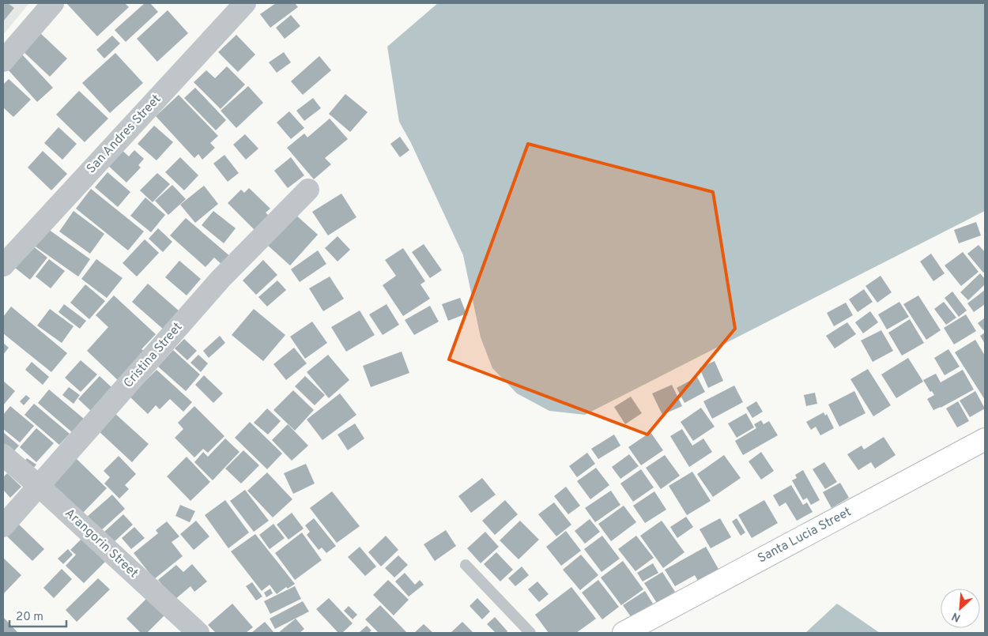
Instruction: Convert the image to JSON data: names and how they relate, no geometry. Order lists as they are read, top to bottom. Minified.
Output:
{"streets":{"street":["San Andres Street","Cristina Street","Santa Lucia Street","Arangorin Street"]},"crossings":[["Cristina Street","Arangorin Street"]],"scale_bar":"20 m","north":"bottom left"}
